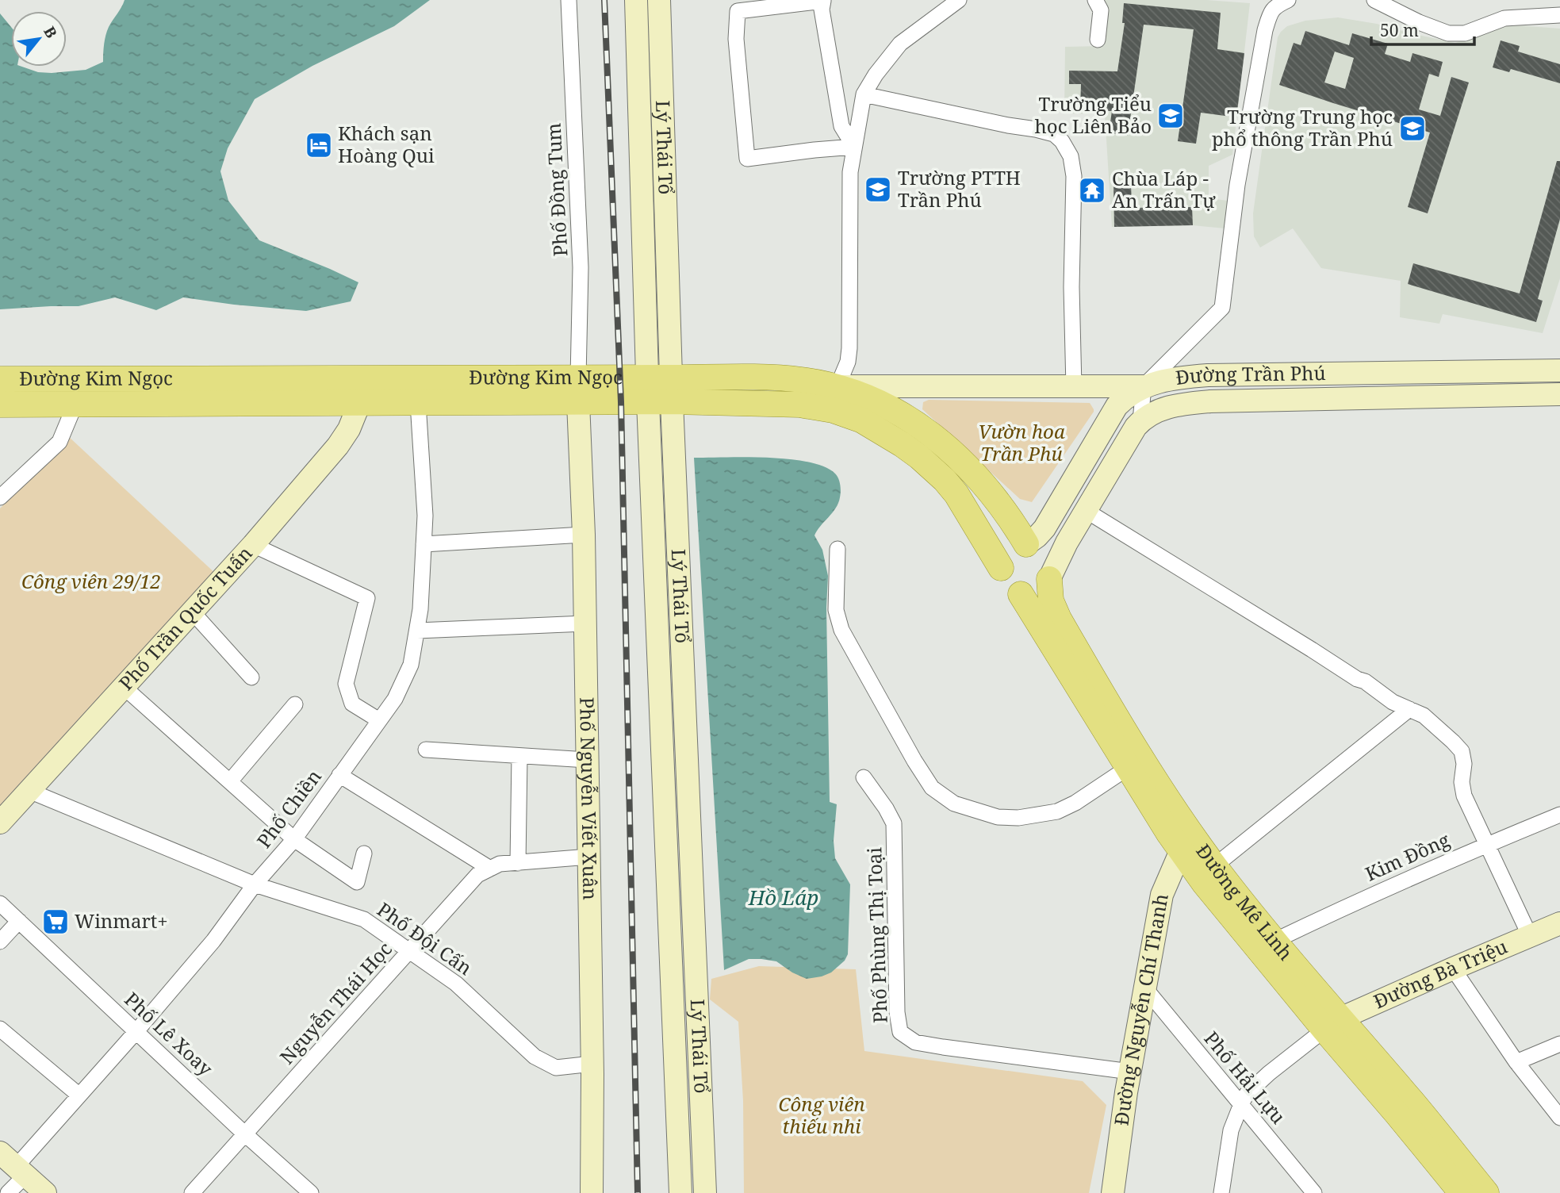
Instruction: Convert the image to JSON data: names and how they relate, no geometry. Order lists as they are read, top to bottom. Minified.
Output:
{"streets":{"main road":["Lý Thái Tổ","Đường Trần Phú","Đường Kim Ngọc","Phố Trần Quốc Tuấn","Phố Nguyễn Viết Xuân","Đường Mê Linh","Đường Bà Triệu","Đường Nguyễn Chí Thanh"],"street":["Phố Đồng Tum","Phố Chiền","Kim Đồng","Phố Phùng Thị Toại","Phố Đội Cấn","Nguyễn Thái Học","Phố Lê Xoay","Phố Hải Lựu"]},"crossings":[["Lý Thái Tổ","Đường Kim Ngọc"],["Phố Đồng Tum","Đường Kim Ngọc"],["Đường Trần Phú","Đường Kim Ngọc"],["Đường Trần Phú","Đường Mê Linh"],["Đường Kim Ngọc","Phố Trần Quốc Tuấn"],["Đường Kim Ngọc","Phố Nguyễn Viết Xuân"],["Đường Kim Ngọc","Phố Chiền"],["Đường Kim Ngọc","Đường Mê Linh"],["Phố Trần Quốc Tuấn","Phố Đội Cấn"],["Phố Nguyễn Viết Xuân","Phố Đội Cấn"],["Phố Nguyễn Viết Xuân","Nguyễn Thái Học"],["Phố Chiền","Phố Đội Cấn"],["Phố Chiền","Phố Lê Xoay"],["Kim Đồng","Đường Mê Linh"],["Đường Mê Linh","Đường Bà Triệu"],["Đường Mê Linh","Đường Nguyễn Chí Thanh"],["Phố Phùng Thị Toại","Đường Nguyễn Chí Thanh"],["Phố Đội Cấn","Nguyễn Thái Học"],["Nguyễn Thái Học","Phố Lê Xoay"],["Đường Nguyễn Chí Thanh","Phố Hải Lựu"]],"water":["Hồ Láp"],"parks":["Vườn hoa Trần Phú","Công viên 29/12","Công viên thiếu nhi"],"places":{"school or university":["Trường Tiểu học Liên Bảo","Trường Trung học phổ thông Trần Phú","Trường PTTH Trần Phú"],"hotel":["Khách sạn Hoàng Qui"],"temple":["Chùa Láp - An Trấn Tự"],"supermarket":["Winmart+"]},"scale_bar":"50 m","north":"top right"}
